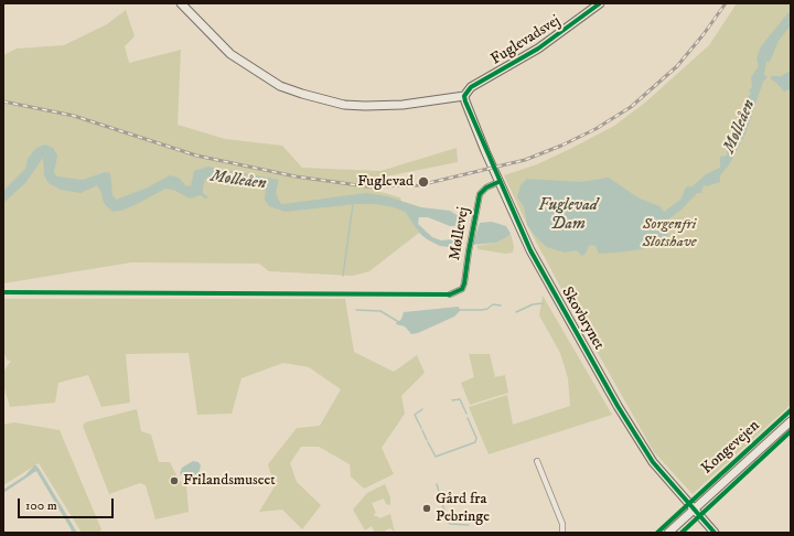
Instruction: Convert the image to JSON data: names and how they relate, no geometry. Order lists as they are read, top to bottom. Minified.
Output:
{"streets":{"street":["Fuglevadsvej","Møllevej","Skovbrynet","Kongevejen"]},"crossings":[["Fuglevadsvej","Skovbrynet"],["Møllevej","Skovbrynet"],["Skovbrynet","Kongevejen"]],"water":["Mølleåen","Fuglevad Dam"],"parks":["Sorgenfri Slotshave"],"places":["Fuglevad","Frilandsmuseet","Gård fra Pebringe"],"scale_bar":"100 m"}
